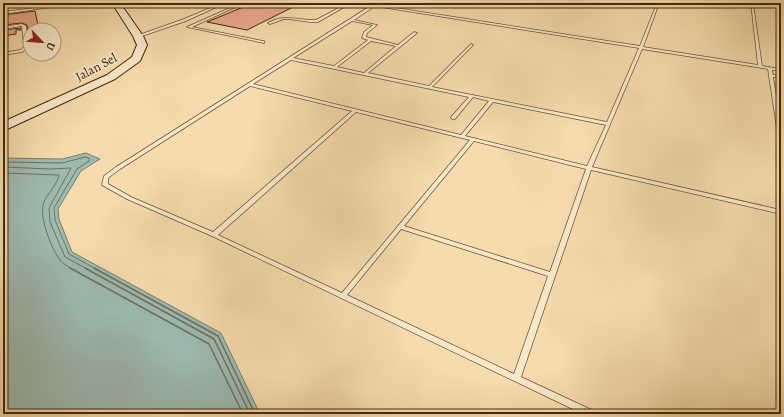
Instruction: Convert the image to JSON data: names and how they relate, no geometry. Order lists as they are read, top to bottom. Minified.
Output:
{"streets":{"street":["Jalan Sel"]},"north":"bottom right"}
